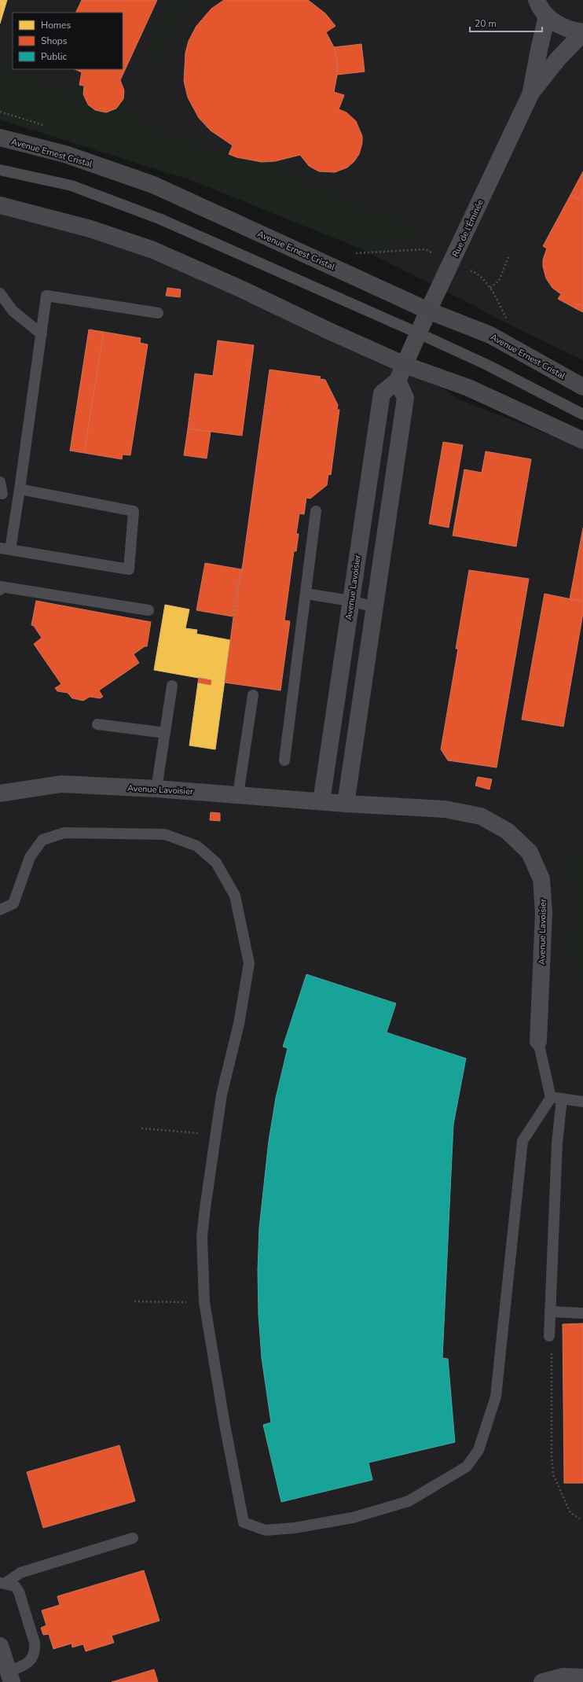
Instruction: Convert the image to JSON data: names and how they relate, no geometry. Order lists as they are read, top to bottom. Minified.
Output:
{"streets":{"main road":["Avenue Ernest Cristal"],"street":["Rue de l'Éminée","Avenue Lavoisier"]},"crossings":[["Avenue Ernest Cristal","Rue de l'Éminée"],["Rue de l'Éminée","Avenue Lavoisier"]],"legend":["Homes","Shops","Public"],"scale_bar":"20 m"}
